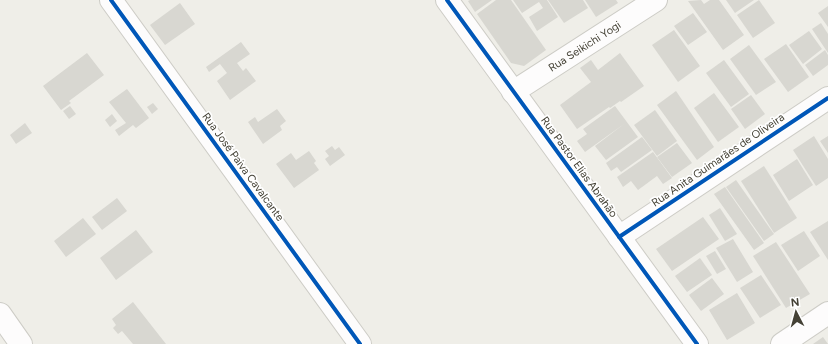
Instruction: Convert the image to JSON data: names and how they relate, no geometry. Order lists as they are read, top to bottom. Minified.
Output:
{"streets":{"street":["Rua Seikichi Yogi","Rua Anita Guimarães de Oliveira","Rua José Paiva Cavalcante","Rua Pastor Elias Abrahão"]},"crossings":[["Rua Seikichi Yogi","Rua Pastor Elias Abrahão"],["Rua Anita Guimarães de Oliveira","Rua Pastor Elias Abrahão"]],"north":"top"}
